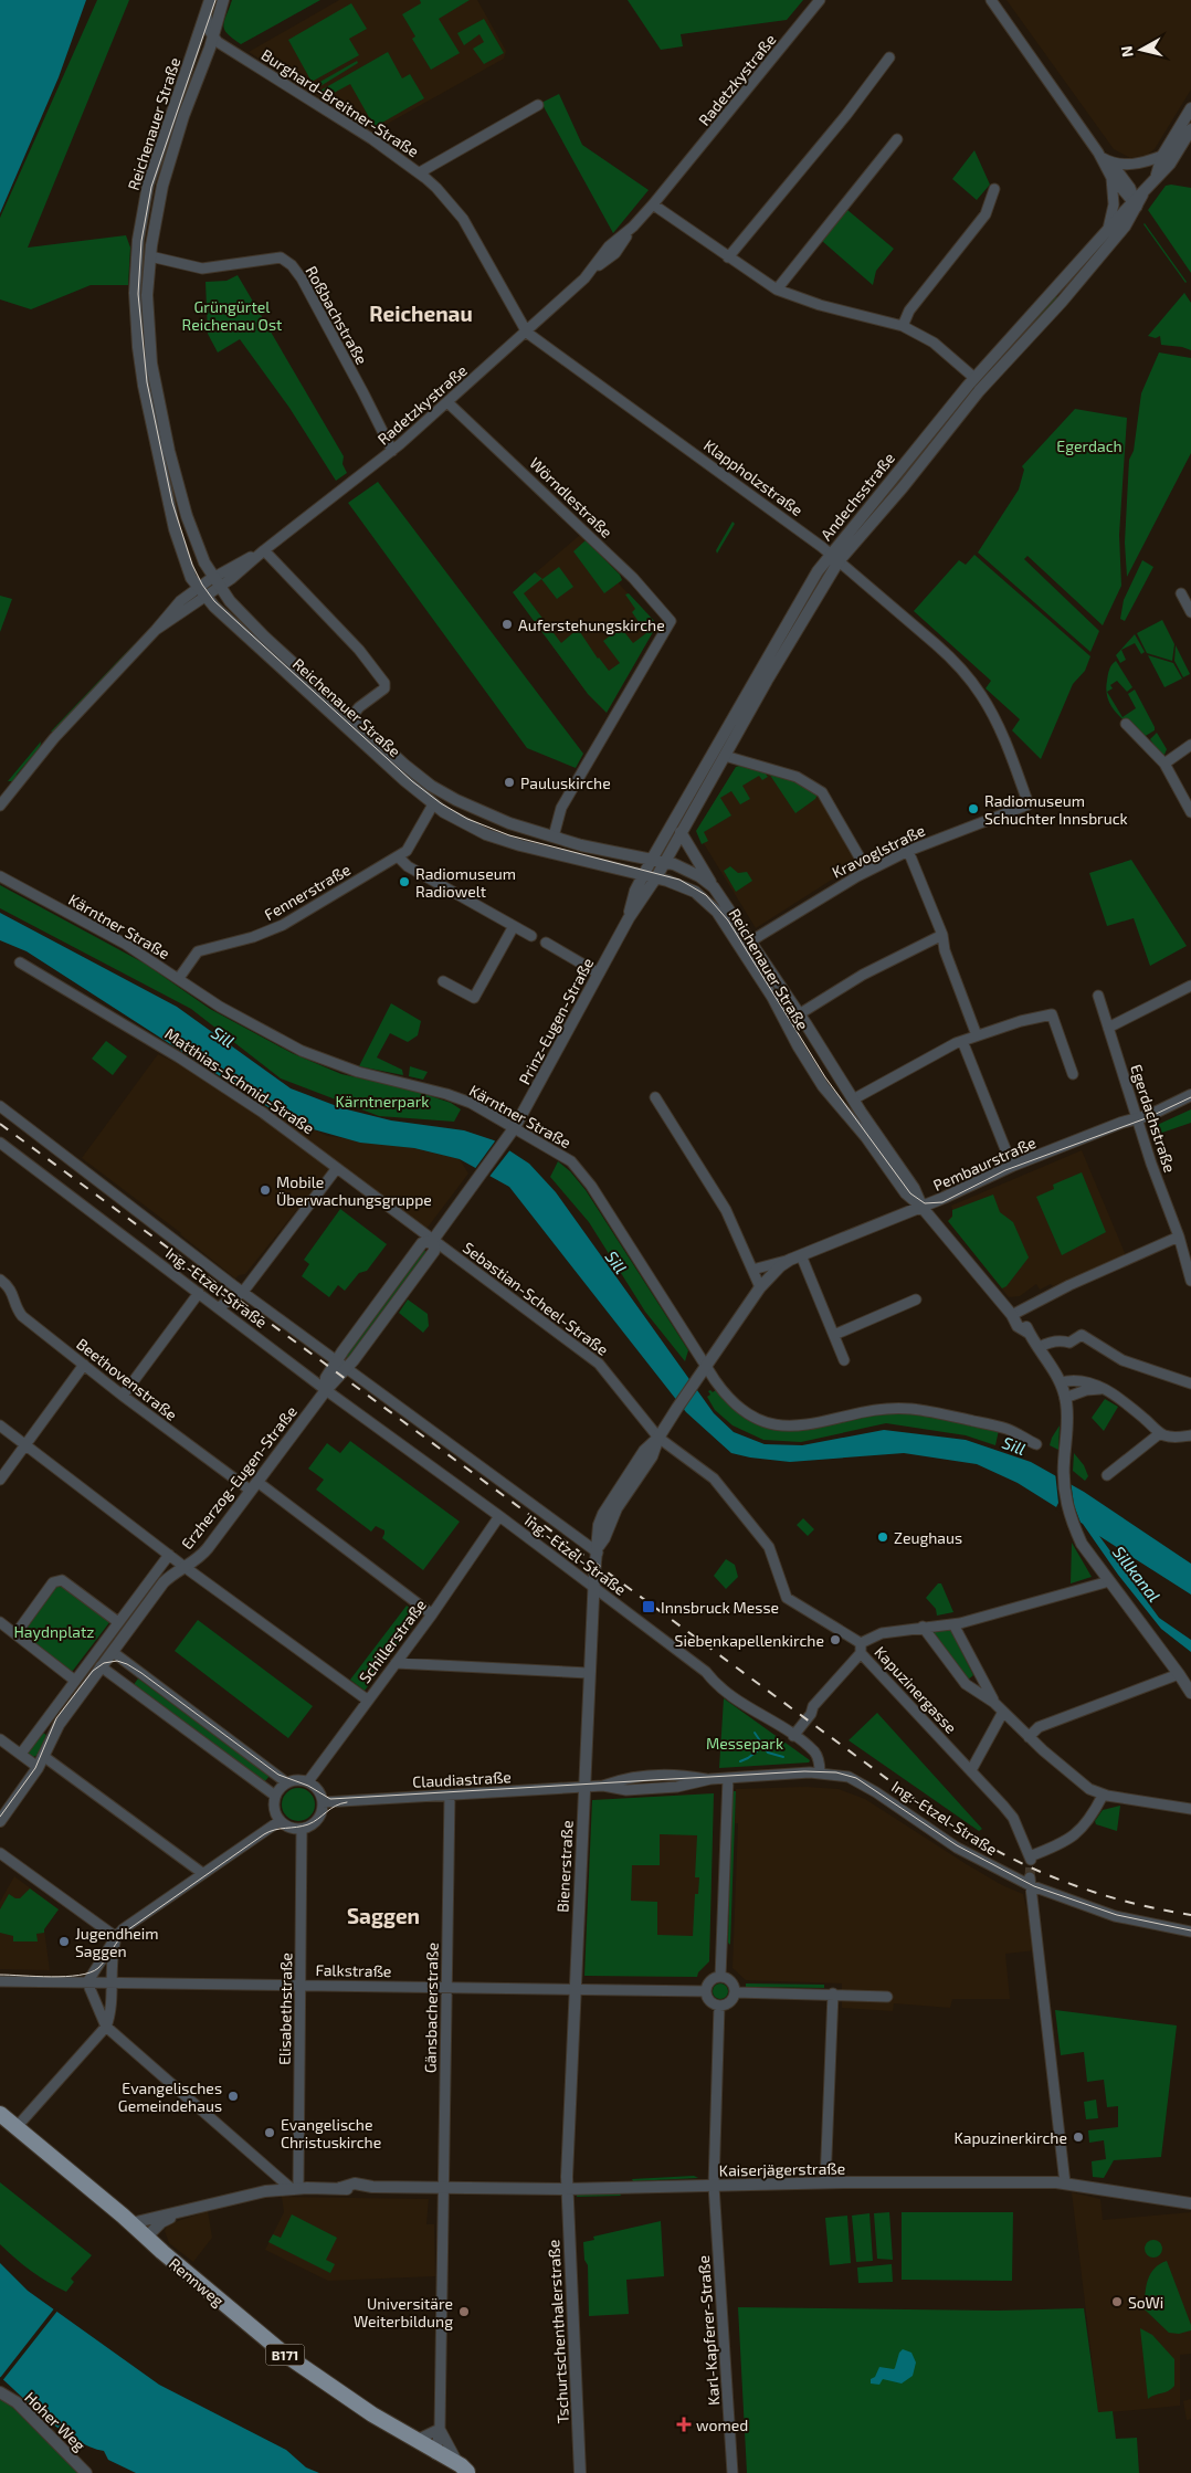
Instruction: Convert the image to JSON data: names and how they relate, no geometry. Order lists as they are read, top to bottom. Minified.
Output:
{"streets":{"main road":["Rennweg","B171"],"street":["Radetzkystraße","Burghard-Breitner-Straße","Reichenauer Straße","Roßbachstraße","Klappholzstraße","Andechsstraße","Wörndlestraße","Kravoglstraße","Fennerstraße","Kärntner Straße","Prinz-Eugen-Straße","Matthias-Schmid-Straße","Egerdachstraße","Pembaurstraße","Ing.-Etzel-Straße","Sebastian-Scheel-Straße","Beethovenstraße","Erzherzog-Eugen-Straße","Schillerstraße","Kapuzinergasse","Claudiastraße","Bienerstraße","Falkstraße","Gänsbacherstraße","Elisabethstraße","Kaiserjägerstraße","Karl-Kapferer-Straße","Tschurtschenthalerstraße","Hoher Weg"]},"crossings":[["Radetzkystraße","Burghard-Breitner-Straße"],["Radetzkystraße","Reichenauer Straße"],["Radetzkystraße","Roßbachstraße"],["Radetzkystraße","Klappholzstraße"],["Radetzkystraße","Wörndlestraße"],["Burghard-Breitner-Straße","Reichenauer Straße"],["Burghard-Breitner-Straße","Klappholzstraße"],["Reichenauer Straße","Roßbachstraße"],["Reichenauer Straße","Andechsstraße"],["Reichenauer Straße","Wörndlestraße"],["Reichenauer Straße","Kravoglstraße"],["Reichenauer Straße","Fennerstraße"],["Reichenauer Straße","Prinz-Eugen-Straße"],["Reichenauer Straße","Pembaurstraße"],["Klappholzstraße","Andechsstraße"],["Klappholzstraße","Kravoglstraße"],["Andechsstraße","Prinz-Eugen-Straße"],["Fennerstraße","Kärntner Straße"],["Kärntner Straße","Prinz-Eugen-Straße"],["Kärntner Straße","Pembaurstraße"],["Prinz-Eugen-Straße","Erzherzog-Eugen-Straße"],["Matthias-Schmid-Straße","Sebastian-Scheel-Straße"],["Matthias-Schmid-Straße","Erzherzog-Eugen-Straße"],["Egerdachstraße","Pembaurstraße"],["Pembaurstraße","Bienerstraße"],["Ing.-Etzel-Straße","Erzherzog-Eugen-Straße"],["Ing.-Etzel-Straße","Schillerstraße"],["Ing.-Etzel-Straße","Claudiastraße"],["Ing.-Etzel-Straße","Bienerstraße"],["Sebastian-Scheel-Straße","Erzherzog-Eugen-Straße"],["Sebastian-Scheel-Straße","Kapuzinergasse"],["Sebastian-Scheel-Straße","Bienerstraße"],["Beethovenstraße","Erzherzog-Eugen-Straße"],["Beethovenstraße","Schillerstraße"],["Schillerstraße","Claudiastraße"],["Schillerstraße","Elisabethstraße"],["Kapuzinergasse","Bienerstraße"],["Claudiastraße","Bienerstraße"],["Claudiastraße","Gänsbacherstraße"],["Claudiastraße","Elisabethstraße"],["Bienerstraße","Falkstraße"],["Bienerstraße","Kaiserjägerstraße"],["Bienerstraße","Tschurtschenthalerstraße"],["Falkstraße","Gänsbacherstraße"],["Falkstraße","Elisabethstraße"],["Falkstraße","Karl-Kapferer-Straße"],["Gänsbacherstraße","Kaiserjägerstraße"],["Gänsbacherstraße","Rennweg"],["Elisabethstraße","Kaiserjägerstraße"],["Kaiserjägerstraße","Rennweg"],["Kaiserjägerstraße","Karl-Kapferer-Straße"],["Kaiserjägerstraße","Tschurtschenthalerstraße"]],"districts":["Reichenau","Saggen"],"water":["Sill","Sillkanal"],"parks":["Grüngürtel Reichenau Ost","Egerdach","Kärntnerpark","Haydnplatz","Messepark"],"places":{"other":["Auferstehungskirche","Pauluskirche","Radiomuseum Schuchter Innsbruck","Radiomuseum Radiowelt","Mobile Überwachungsgruppe","Zeughaus","Siebenkapellenkirche","Jugendheim Saggen","Evangelisches Gemeindehaus","Evangelische Christuskirche","Kapuzinerkirche","SoWi","Universitäre Weiterbildung"],"transit":["Innsbruck Messe"],"health":["womed"]},"north":"left"}
